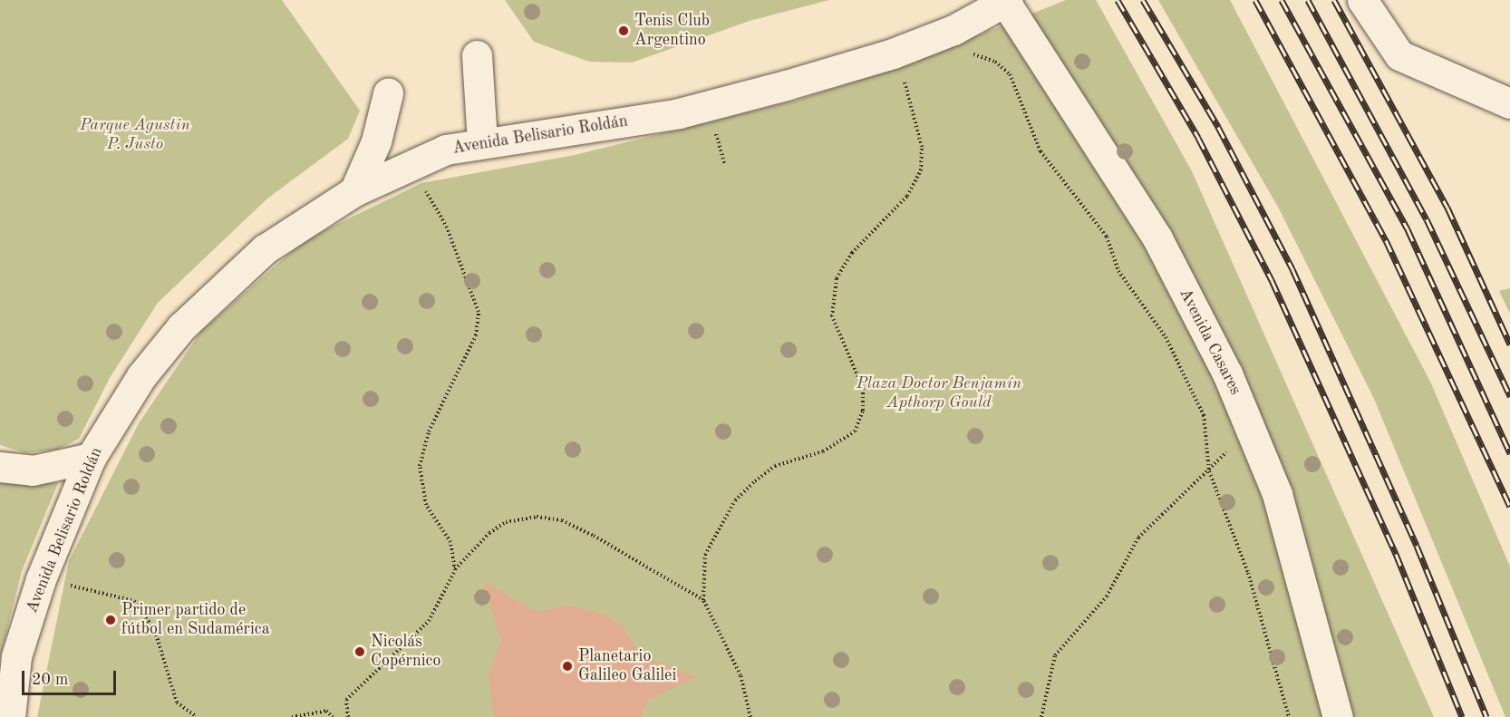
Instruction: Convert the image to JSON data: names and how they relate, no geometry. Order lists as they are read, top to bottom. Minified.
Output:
{"streets":{"street":["Avenida Belisario Roldán","Avenida Casares"]},"crossings":[["Avenida Belisario Roldán","Avenida Casares"]],"parks":["Parque Agustin P. Justo","Plaza Doctor Benjamín Apthorp Gould"],"places":["Tenis Club Argentino","Primer partido de fútbol en Sudamérica","Nicolás Copérnico","Planetario Galileo Galilei"],"scale_bar":"20 m"}
